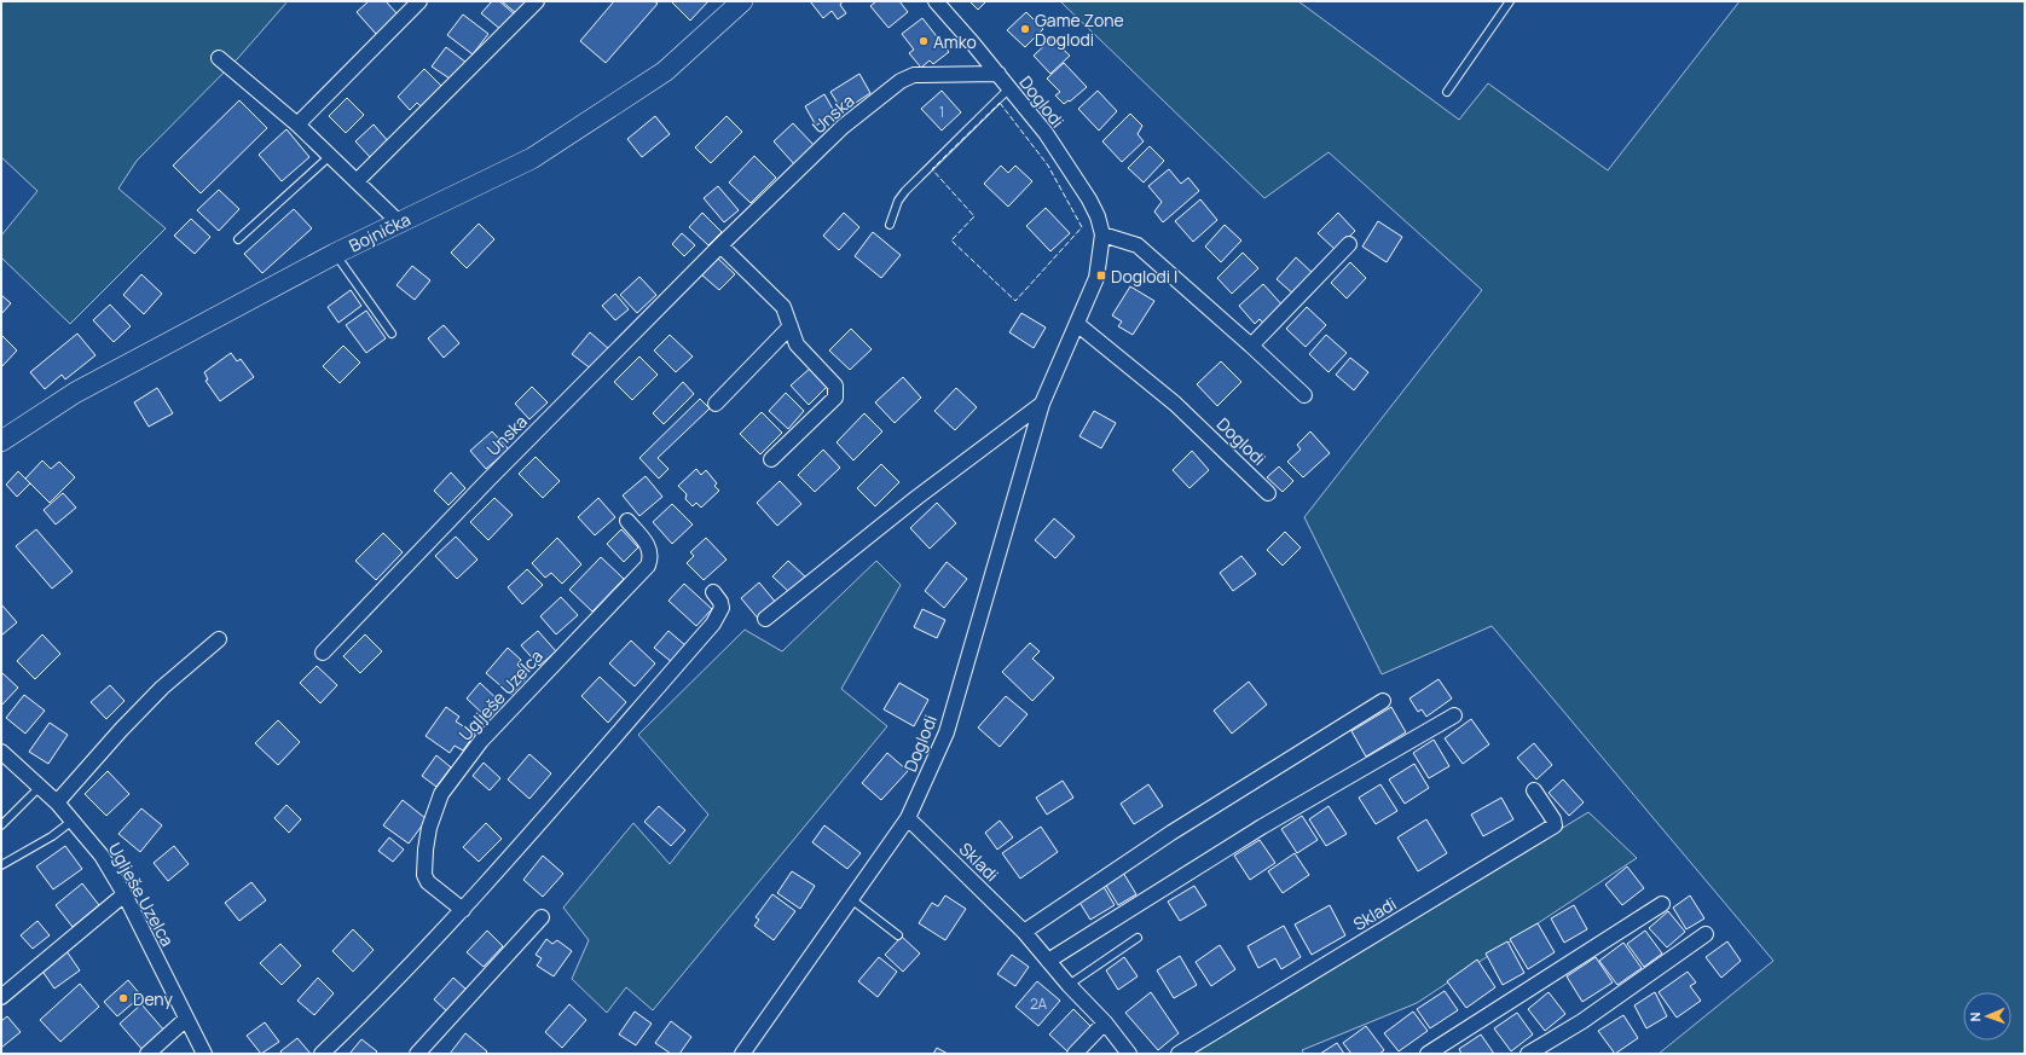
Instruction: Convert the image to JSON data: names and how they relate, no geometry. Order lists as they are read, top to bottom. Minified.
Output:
{"streets":{"main road":["Bojnička"],"street":["Doglodi","Unska","Uglješe Uzelca","Skladi"]},"crossings":[["Doglodi","Unska"],["Doglodi","Skladi"]],"places":{"other":["Game Zone Doglodi","Amko","Deny"],"transit":["Doglodi I"]},"house_numbers":["1","2A"],"north":"left"}
